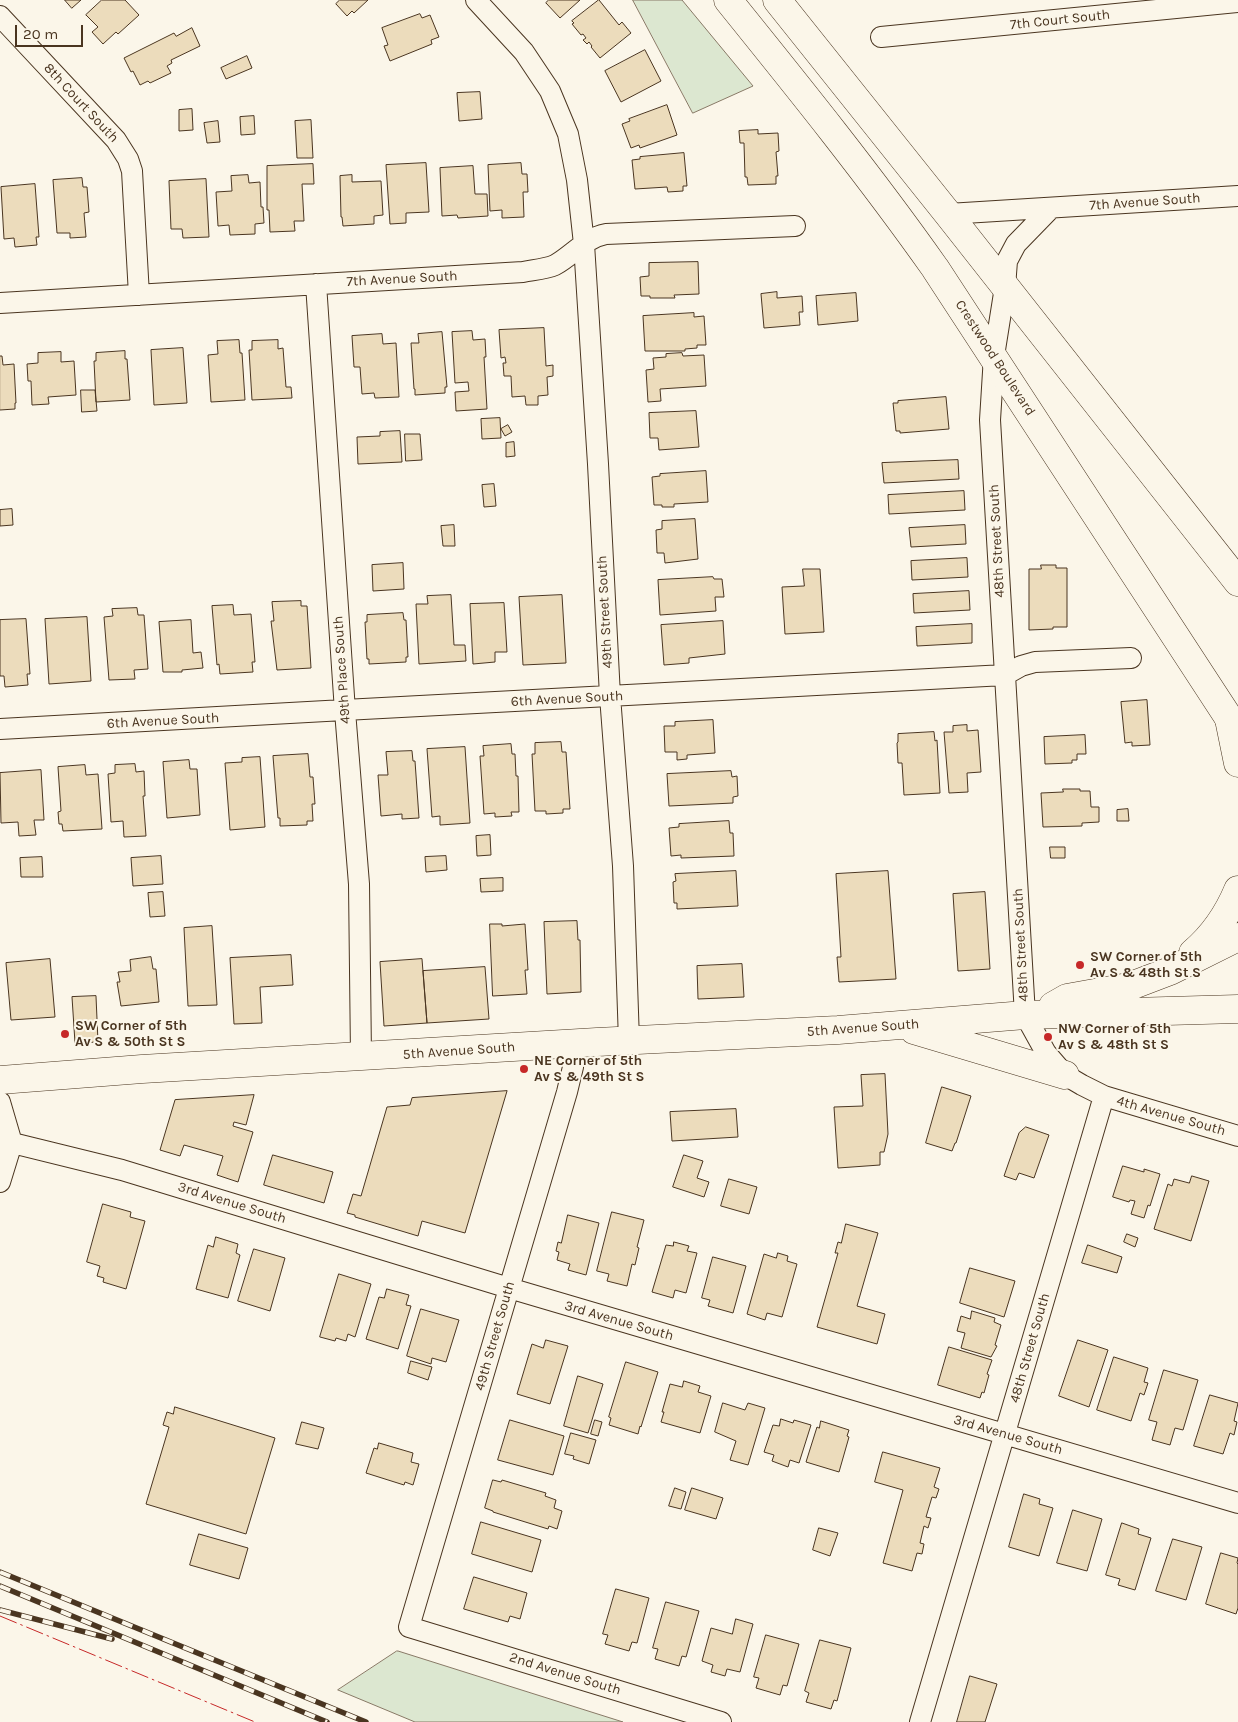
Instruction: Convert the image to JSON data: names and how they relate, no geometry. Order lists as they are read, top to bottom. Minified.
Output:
{"streets":{"street":["7th Court South","8th Court South","7th Avenue South","Crestwood Boulevard","48th Street South","49th Street South","49th Place South","6th Avenue South","5th Avenue South","4th Avenue South","3rd Avenue South","2nd Avenue South"]},"crossings":[["8th Court South","7th Avenue South"],["7th Avenue South","49th Street South"],["7th Avenue South","49th Place South"],["Crestwood Boulevard","48th Street South"],["48th Street South","6th Avenue South"],["48th Street South","5th Avenue South"],["48th Street South","4th Avenue South"],["48th Street South","3rd Avenue South"],["49th Street South","6th Avenue South"],["49th Street South","5th Avenue South"],["49th Street South","3rd Avenue South"],["49th Street South","2nd Avenue South"],["49th Place South","6th Avenue South"],["49th Place South","5th Avenue South"]],"places":["SW Corner of 5th Av S & 48th St S","SW Corner of 5th Av S & 50th St S","NW Corner of 5th Av S & 48th St S","NE Corner of 5th Av S & 49th St S"],"scale_bar":"20 m"}
